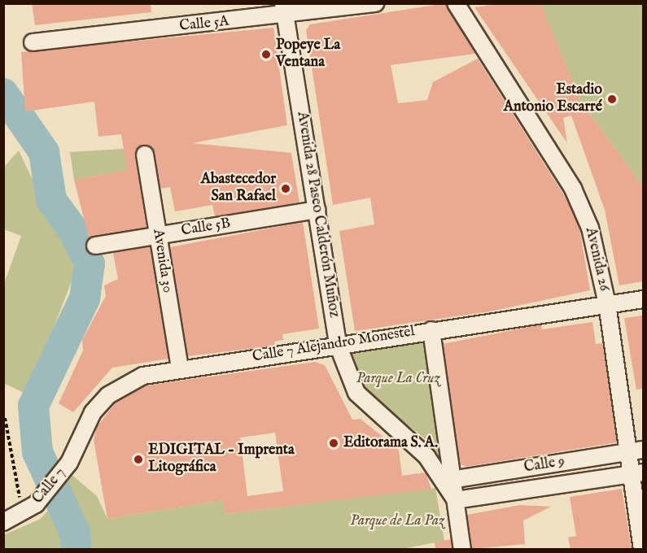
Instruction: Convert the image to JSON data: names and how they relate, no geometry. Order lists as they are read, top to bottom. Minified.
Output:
{"streets":{"street":["Calle 5A","Avenida 28 Paseo Calderón Muñoz","Calle 5B","Avenida 26","Avenida 30","Calle 7 Alejandro Monestel","Calle 9","Calle 7"]},"crossings":[["Calle 5A","Avenida 28 Paseo Calderón Muñoz"],["Avenida 28 Paseo Calderón Muñoz","Calle 5B"],["Avenida 28 Paseo Calderón Muñoz","Calle 7 Alejandro Monestel"],["Avenida 28 Paseo Calderón Muñoz","Calle 9"],["Calle 5B","Avenida 30"],["Avenida 26","Calle 7 Alejandro Monestel"],["Avenida 26","Calle 9"],["Avenida 30","Calle 7 Alejandro Monestel"],["Calle 7 Alejandro Monestel","Calle 7"]],"parks":["Parque La Cruz","Parque de La Paz"],"places":["Popeye La Ventana","Estadio Antonio Escarré","Abastecedor San Rafael","Editorama S. A.","EDIGITAL - Imprenta Litográfica"]}
